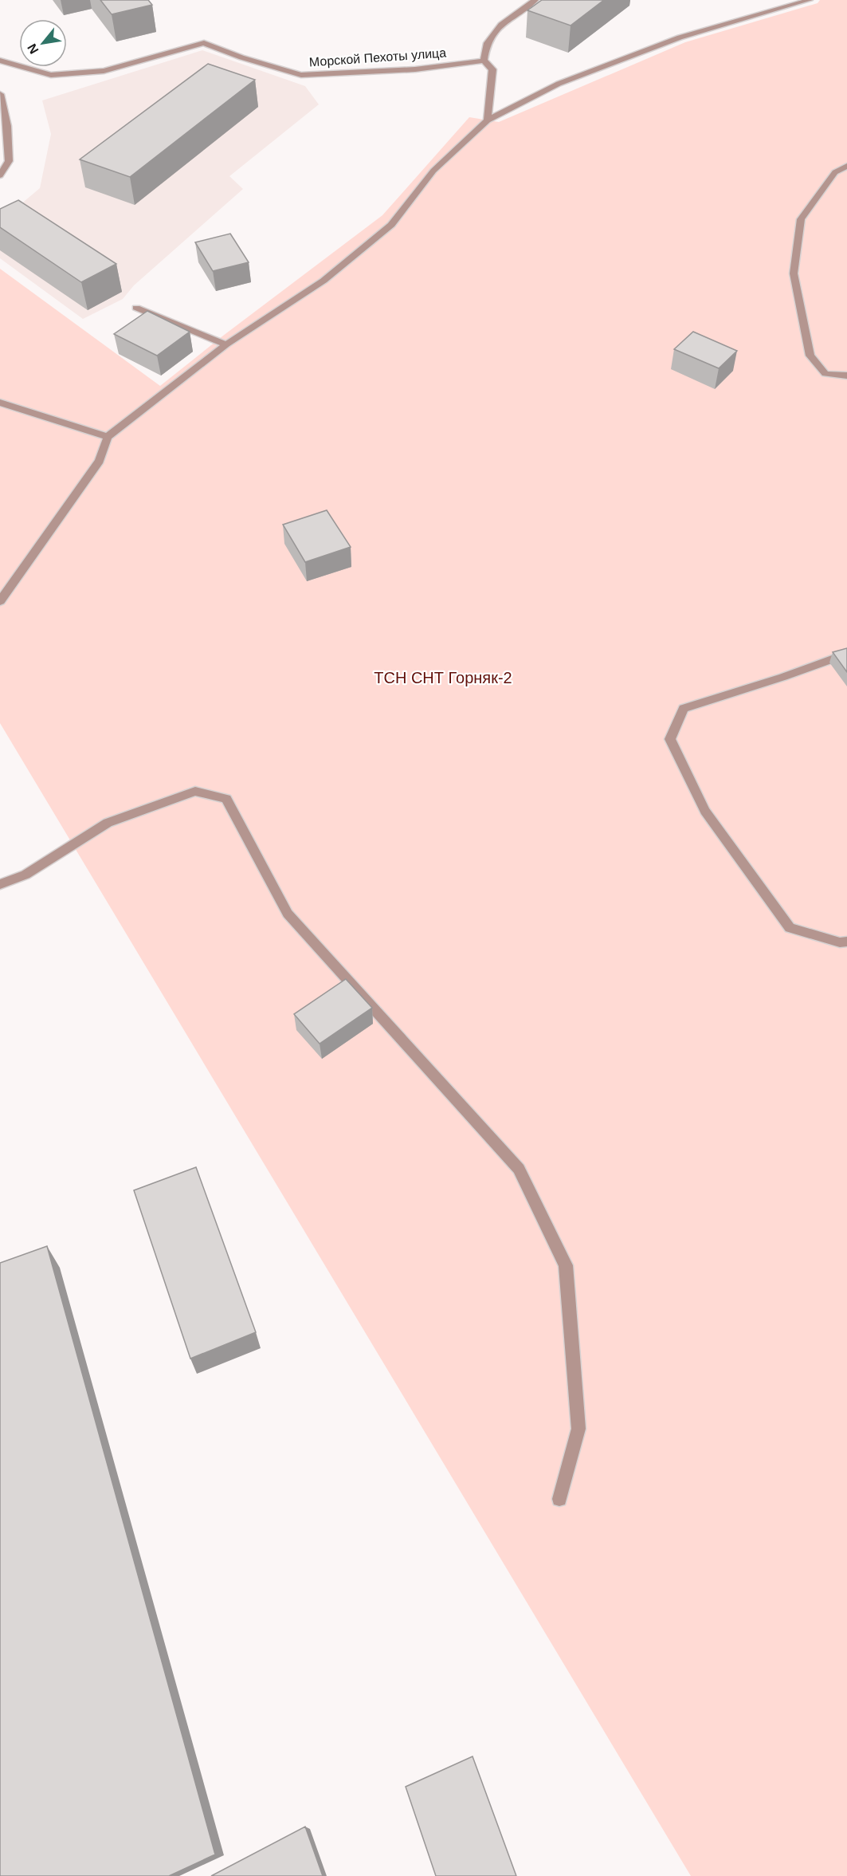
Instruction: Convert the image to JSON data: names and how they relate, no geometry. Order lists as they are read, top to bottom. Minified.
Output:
{"streets":{"street":["Морской Пехоты улица"]},"parks":["ТСН СНТ Горняк-2"],"north":"bottom left"}
